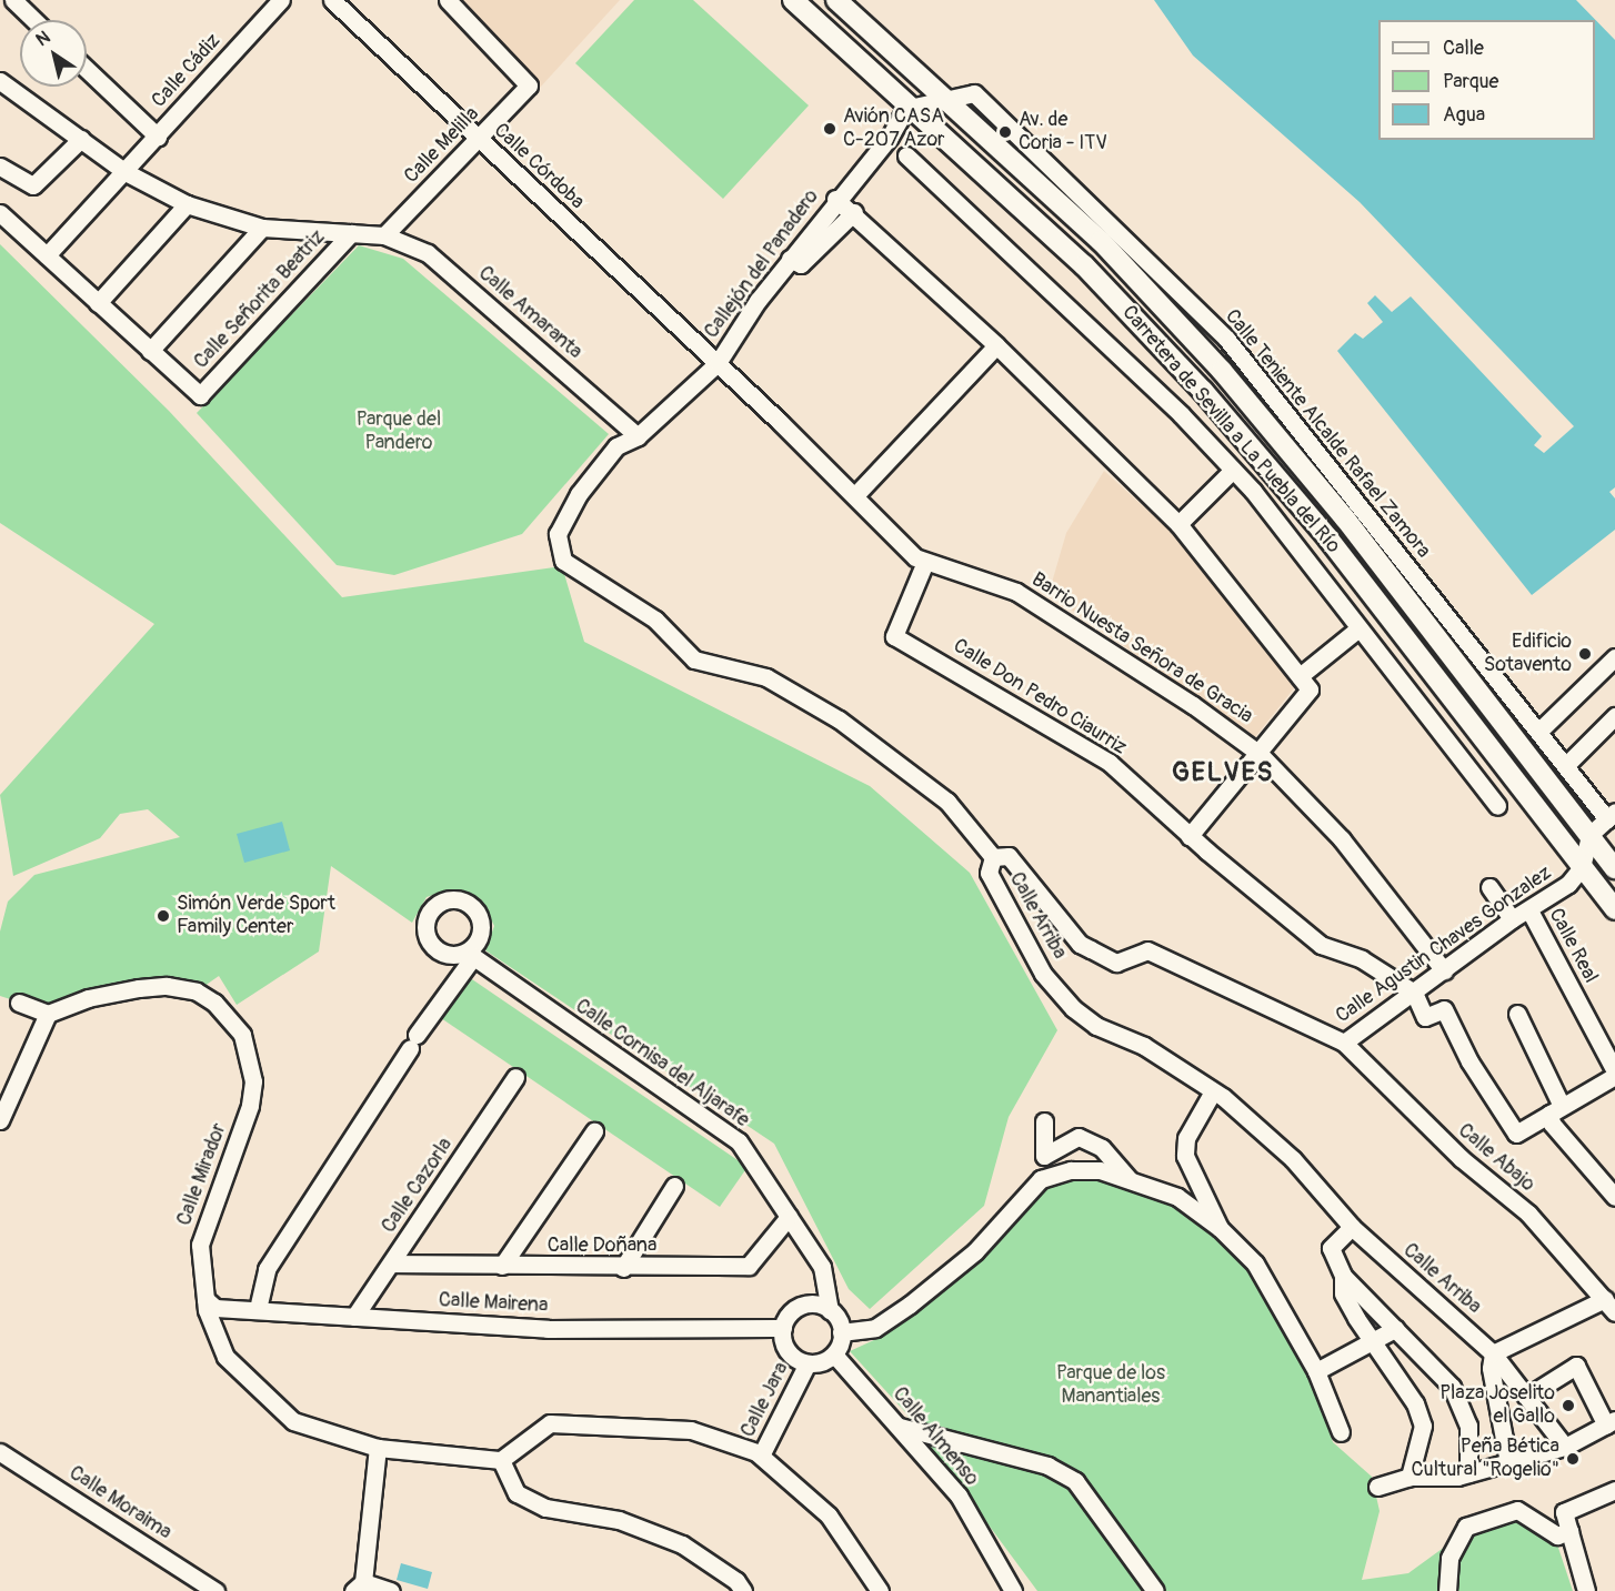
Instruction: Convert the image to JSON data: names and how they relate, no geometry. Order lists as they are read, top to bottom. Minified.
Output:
{"streets":{"main road":["Carretera de Sevilla a La Puebla del Río"],"street":["Calle Cádiz","Calle Melilla","Calle Córdoba","Callejón del Panadero","Calle Señorita Beatriz","Calle Amaranta","Calle Teniente Alcalde Rafael Zamora","Barrio Nuesta Señora de Gracia","Calle Don Pedro Ciaurriz","Calle Arriba","Calle Agustin Chaves Gonzalez","Calle Real","Calle Cornisa del Aljarafe","Calle Abajo","Calle Mirador","Calle Cazorla","Calle Doñana","Calle Mairena","Calle Jara","Calle Almenso","Calle Moraima"]},"crossings":[["Calle Cádiz","Calle Amaranta"],["Calle Melilla","Calle Córdoba"],["Calle Melilla","Calle Amaranta"],["Calle Córdoba","Callejón del Panadero"],["Calle Córdoba","Barrio Nuesta Señora de Gracia"],["Callejón del Panadero","Calle Amaranta"],["Callejón del Panadero","Carretera de Sevilla a La Puebla del Río"],["Callejón del Panadero","Calle Teniente Alcalde Rafael Zamora"],["Callejón del Panadero","Barrio Nuesta Señora de Gracia"],["Callejón del Panadero","Calle Arriba"],["Calle Señorita Beatriz","Calle Amaranta"],["Calle Amaranta","Calle Arriba"],["Carretera de Sevilla a La Puebla del Río","Calle Teniente Alcalde Rafael Zamora"],["Carretera de Sevilla a La Puebla del Río","Calle Agustin Chaves Gonzalez"],["Barrio Nuesta Señora de Gracia","Calle Don Pedro Ciaurriz"],["Barrio Nuesta Señora de Gracia","Calle Agustin Chaves Gonzalez"],["Calle Don Pedro Ciaurriz","Calle Agustin Chaves Gonzalez"],["Calle Arriba","Calle Agustin Chaves Gonzalez"],["Calle Agustin Chaves Gonzalez","Calle Real"],["Calle Agustin Chaves Gonzalez","Calle Abajo"],["Calle Cornisa del Aljarafe","Calle Doñana"],["Calle Cornisa del Aljarafe","Calle Mairena"],["Calle Cornisa del Aljarafe","Calle Jara"],["Calle Cornisa del Aljarafe","Calle Almenso"],["Calle Mirador","Calle Mairena"],["Calle Cazorla","Calle Doñana"],["Calle Cazorla","Calle Mairena"],["Calle Mairena","Calle Jara"],["Calle Mairena","Calle Almenso"],["Calle Jara","Calle Almenso"]],"districts":["GELVES"],"parks":["Parque del Pandero","Parque de los Manantiales"],"places":["Avión CASA C-207 Azor","Av. de Coria - ITV","Edificio Sotavento","Simón Verde Sport Family Center","Plaza Joselito el Gallo","Peña Bética Cultural \"Rogelio\""],"legend":["Calle","Parque","Agua"],"north":"top left"}
